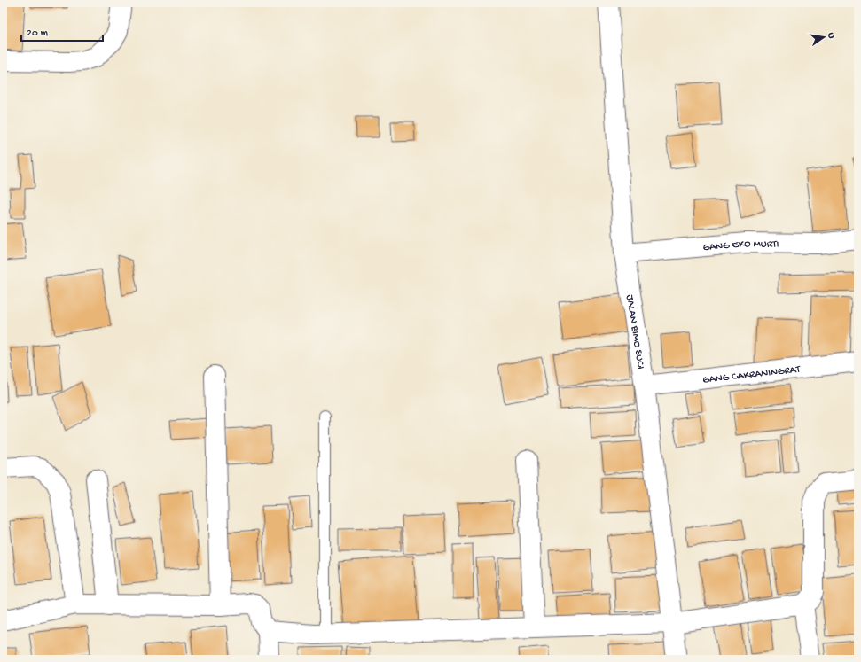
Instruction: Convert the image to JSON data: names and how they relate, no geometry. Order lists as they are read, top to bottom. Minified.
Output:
{"streets":{"street":["GANG EKO MURTI","JALAN BIMO SUCI","GANG CAKRANINGRAT"]},"crossings":[["GANG EKO MURTI","JALAN BIMO SUCI"],["JALAN BIMO SUCI","GANG CAKRANINGRAT"]],"scale_bar":"20 m","north":"right"}
